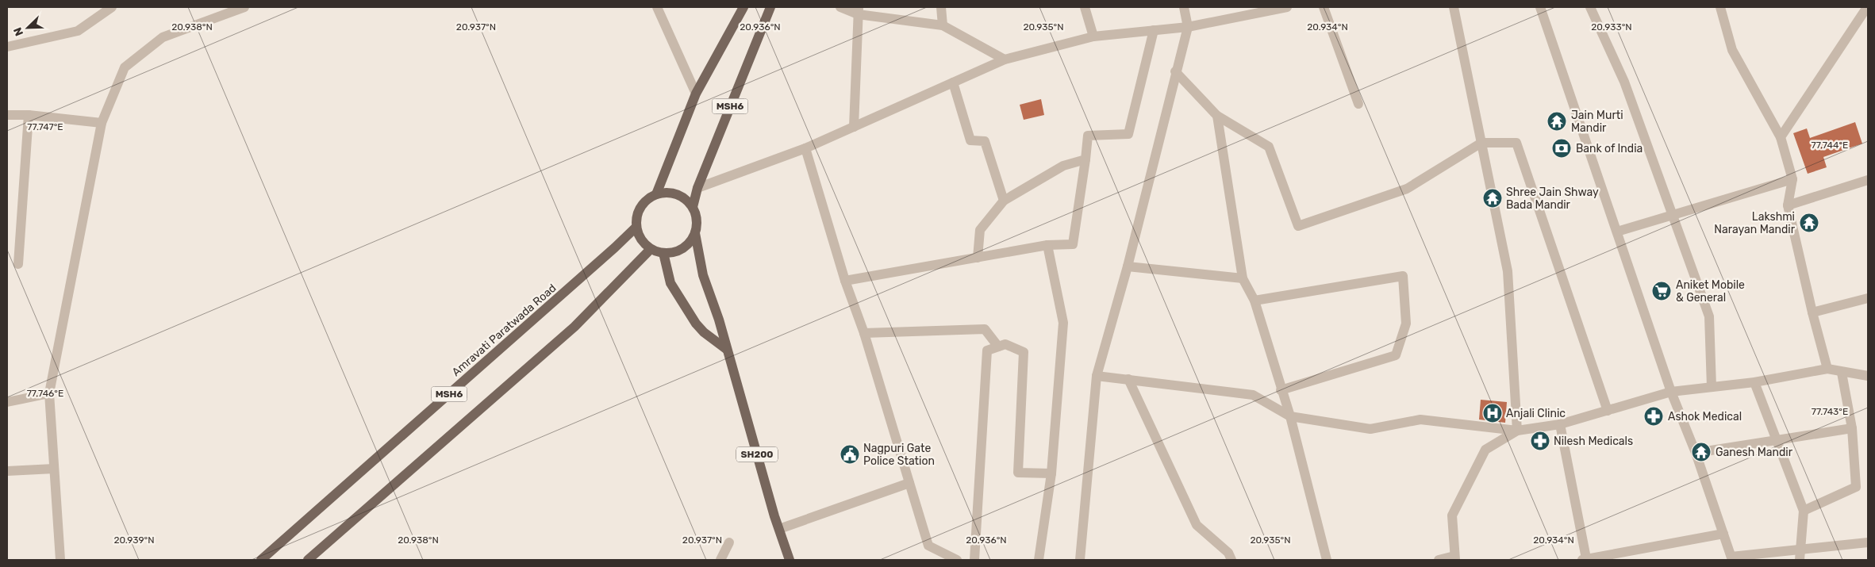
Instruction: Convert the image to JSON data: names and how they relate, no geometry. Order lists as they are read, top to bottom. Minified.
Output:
{"streets":{"main road":["MSH6","Amravati Paratwada Road","SH200"]},"crossings":[["MSH6","Amravati Paratwada Road"],["MSH6","SH200"],["Amravati Paratwada Road","SH200"]],"places":{"temple":["Jain Murti Mandir","Shree Jain Shway Bada Mandir","Lakshmi Narayan Mandir","Ganesh Mandir"],"bank":["Bank of India"],"supermarket":["Aniket Mobile & General"],"hospital":["Anjali Clinic"],"pharmacy":["Ashok Medical","Nilesh Medicals"],"public building":["Nagpuri Gate Police Station"]},"north":"bottom left","coordinates":["20.938°N","20.937°N","20.936°N","20.935°N","20.934°N","20.933°N","77.747°E","77.744°E","77.746°E","77.743°E","20.939°N"]}
